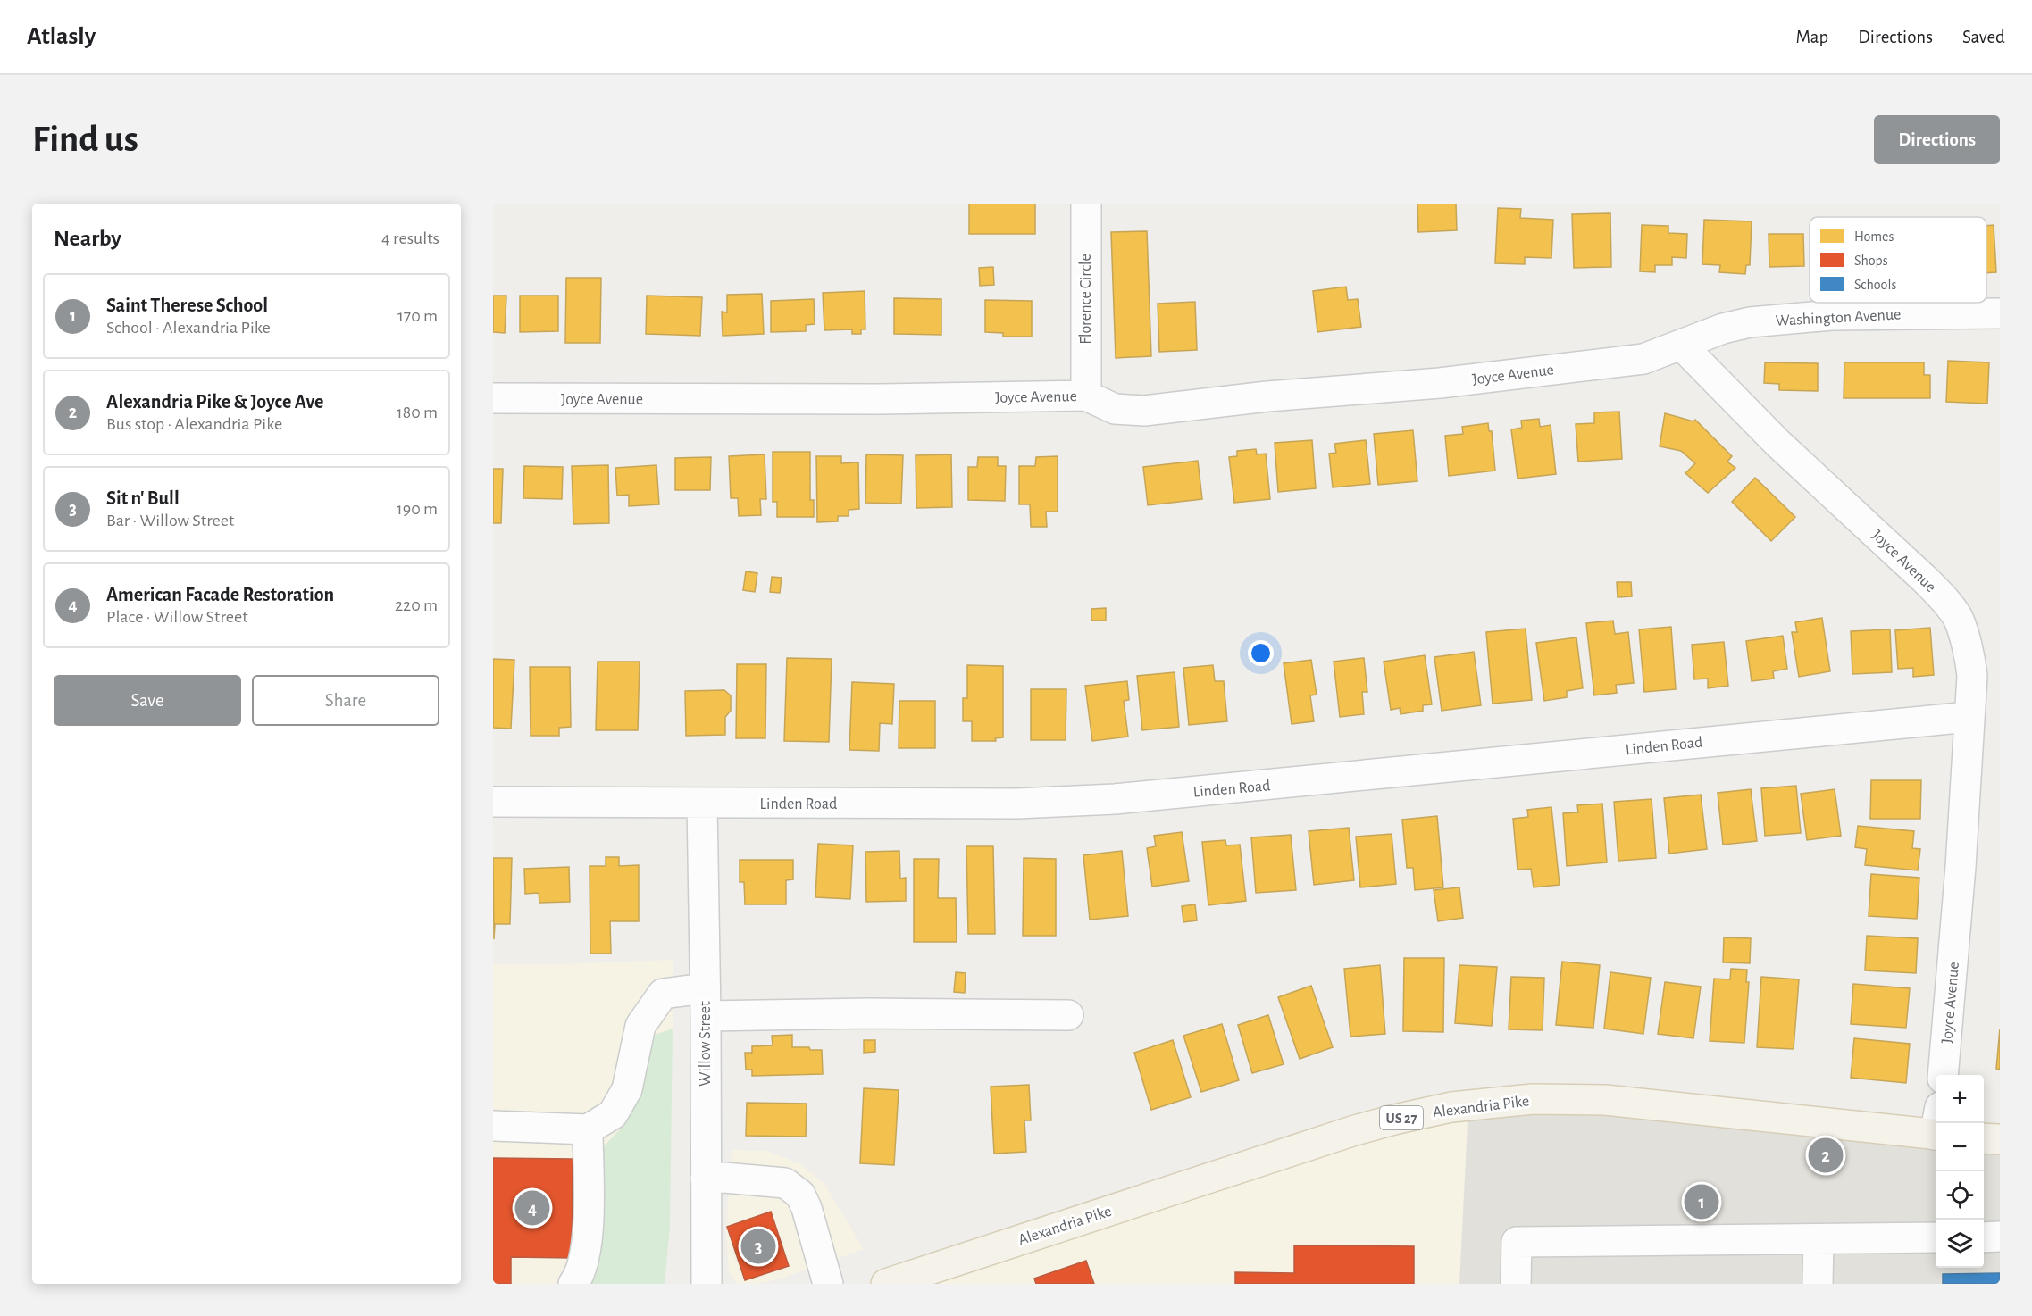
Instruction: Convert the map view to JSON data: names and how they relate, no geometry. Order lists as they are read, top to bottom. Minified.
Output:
{"streets":{"main road":["Alexandria Pike","US 27"],"street":["Florence Circle","Washington Avenue","Joyce Avenue","Linden Road","Willow Street"]},"crossings":[["Florence Circle","Joyce Avenue"],["Washington Avenue","Joyce Avenue"],["Joyce Avenue","Linden Road"],["Linden Road","Willow Street"]],"legend":["Homes","Shops","Schools"],"page":{"header":"Atlasly","nav":["Map","Directions","Saved"],"buttons":["Directions",["Save","Share"]],"title":"Find us","heading":["Nearby","4 results"],"list":[{"mark":"1","name":"Saint Therese School","note":"School · Alexandria Pike","value":"170 m"},{"mark":"2","name":"Alexandria Pike & Joyce Ave","note":"Bus stop · Alexandria Pike","value":"180 m"},{"mark":"3","name":"Sit n' Bull","note":"Bar · Willow Street","value":"190 m"},{"mark":"4","name":"American Facade Restoration","note":"Place · Willow Street","value":"220 m"}],"map_buttons":["+","−"],"pins":["2","1","4","3"]}}
